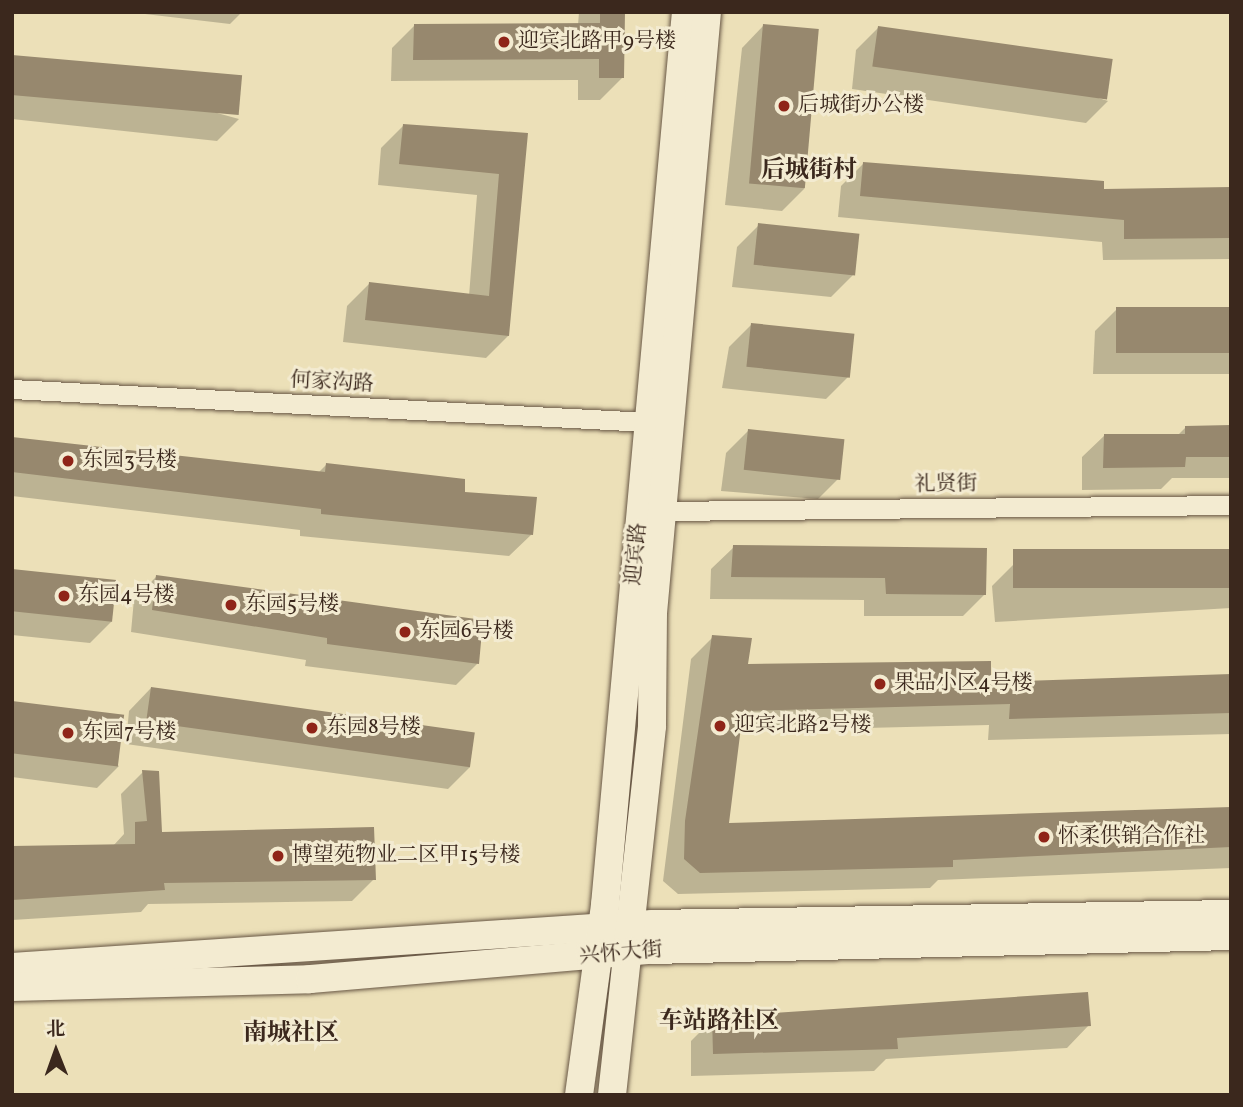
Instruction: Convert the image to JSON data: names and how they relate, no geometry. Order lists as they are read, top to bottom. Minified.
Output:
{"streets":{"main road":["迎宾路","兴怀大街"],"street":["何家沟路","礼贤街"]},"crossings":[["何家沟路","迎宾路"],["礼贤街","迎宾路"],["迎宾路","兴怀大街"]],"districts":["后城街村","车站路社区","南城社区"],"places":["迎宾北路甲9号楼","后城街办公楼","东园3号楼","东园4号楼","东园5号楼","东园6号楼","果品小区4号楼","迎宾北路2号楼","东园8号楼","东园7号楼","怀柔供销合作社","博望苑物业二区甲15号楼"],"north":"top"}
